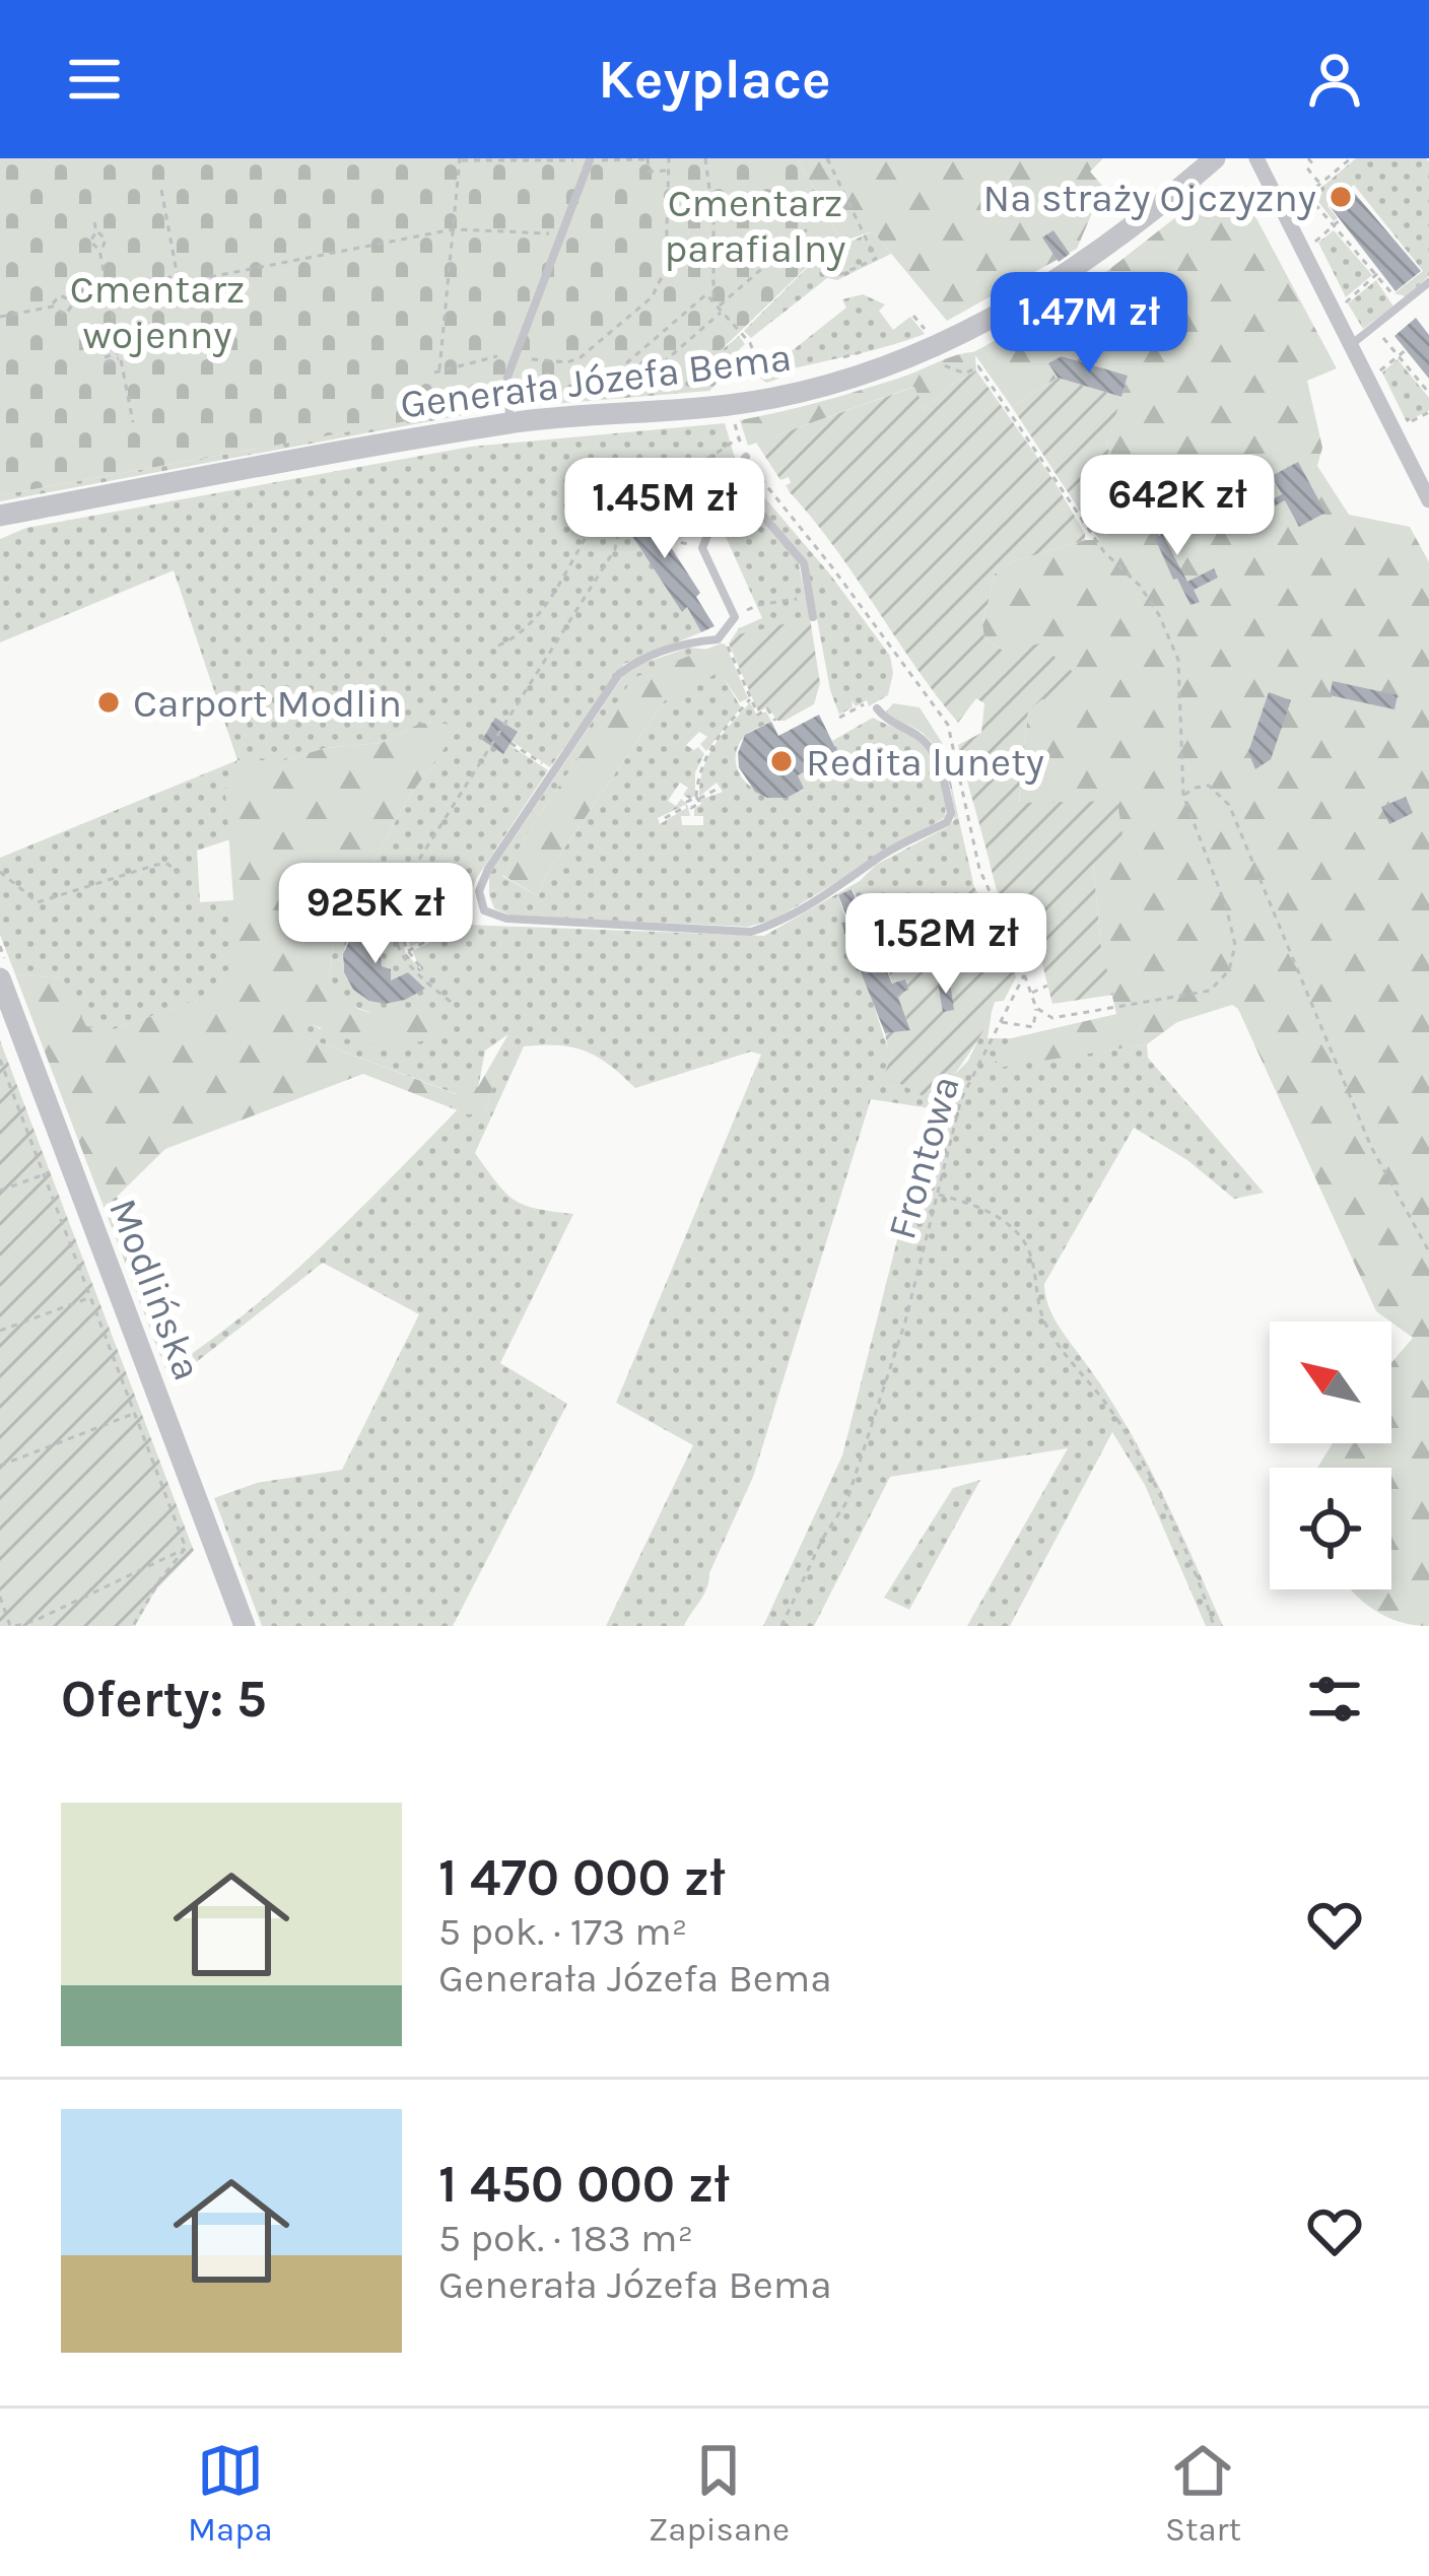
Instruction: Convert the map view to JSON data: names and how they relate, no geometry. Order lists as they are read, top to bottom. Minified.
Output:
{"streets":{"street":["Generała Józefa Bema","Modlińska"],"path":["Frontowa"]},"parks":["Cmentarz parafialny","Cmentarz wojenny"],"places":["Na straży Ojczyzny","Carport Modlin","Redita lunety"],"north":"top left","page":{"header":"Keyplace","price":["1.47M zł","642K zł","1.45M zł","925K zł","1.52M zł"],"heading":"Oferty: 5","list":[{"name":"1 470 000 zł","note":"5 pok. · 173 m² · Generała Józefa Bema"},{"name":"1 450 000 zł","note":"5 pok. · 183 m² · Generała Józefa Bema"}],"tabs":["Mapa","Zapisane","Start"]}}
